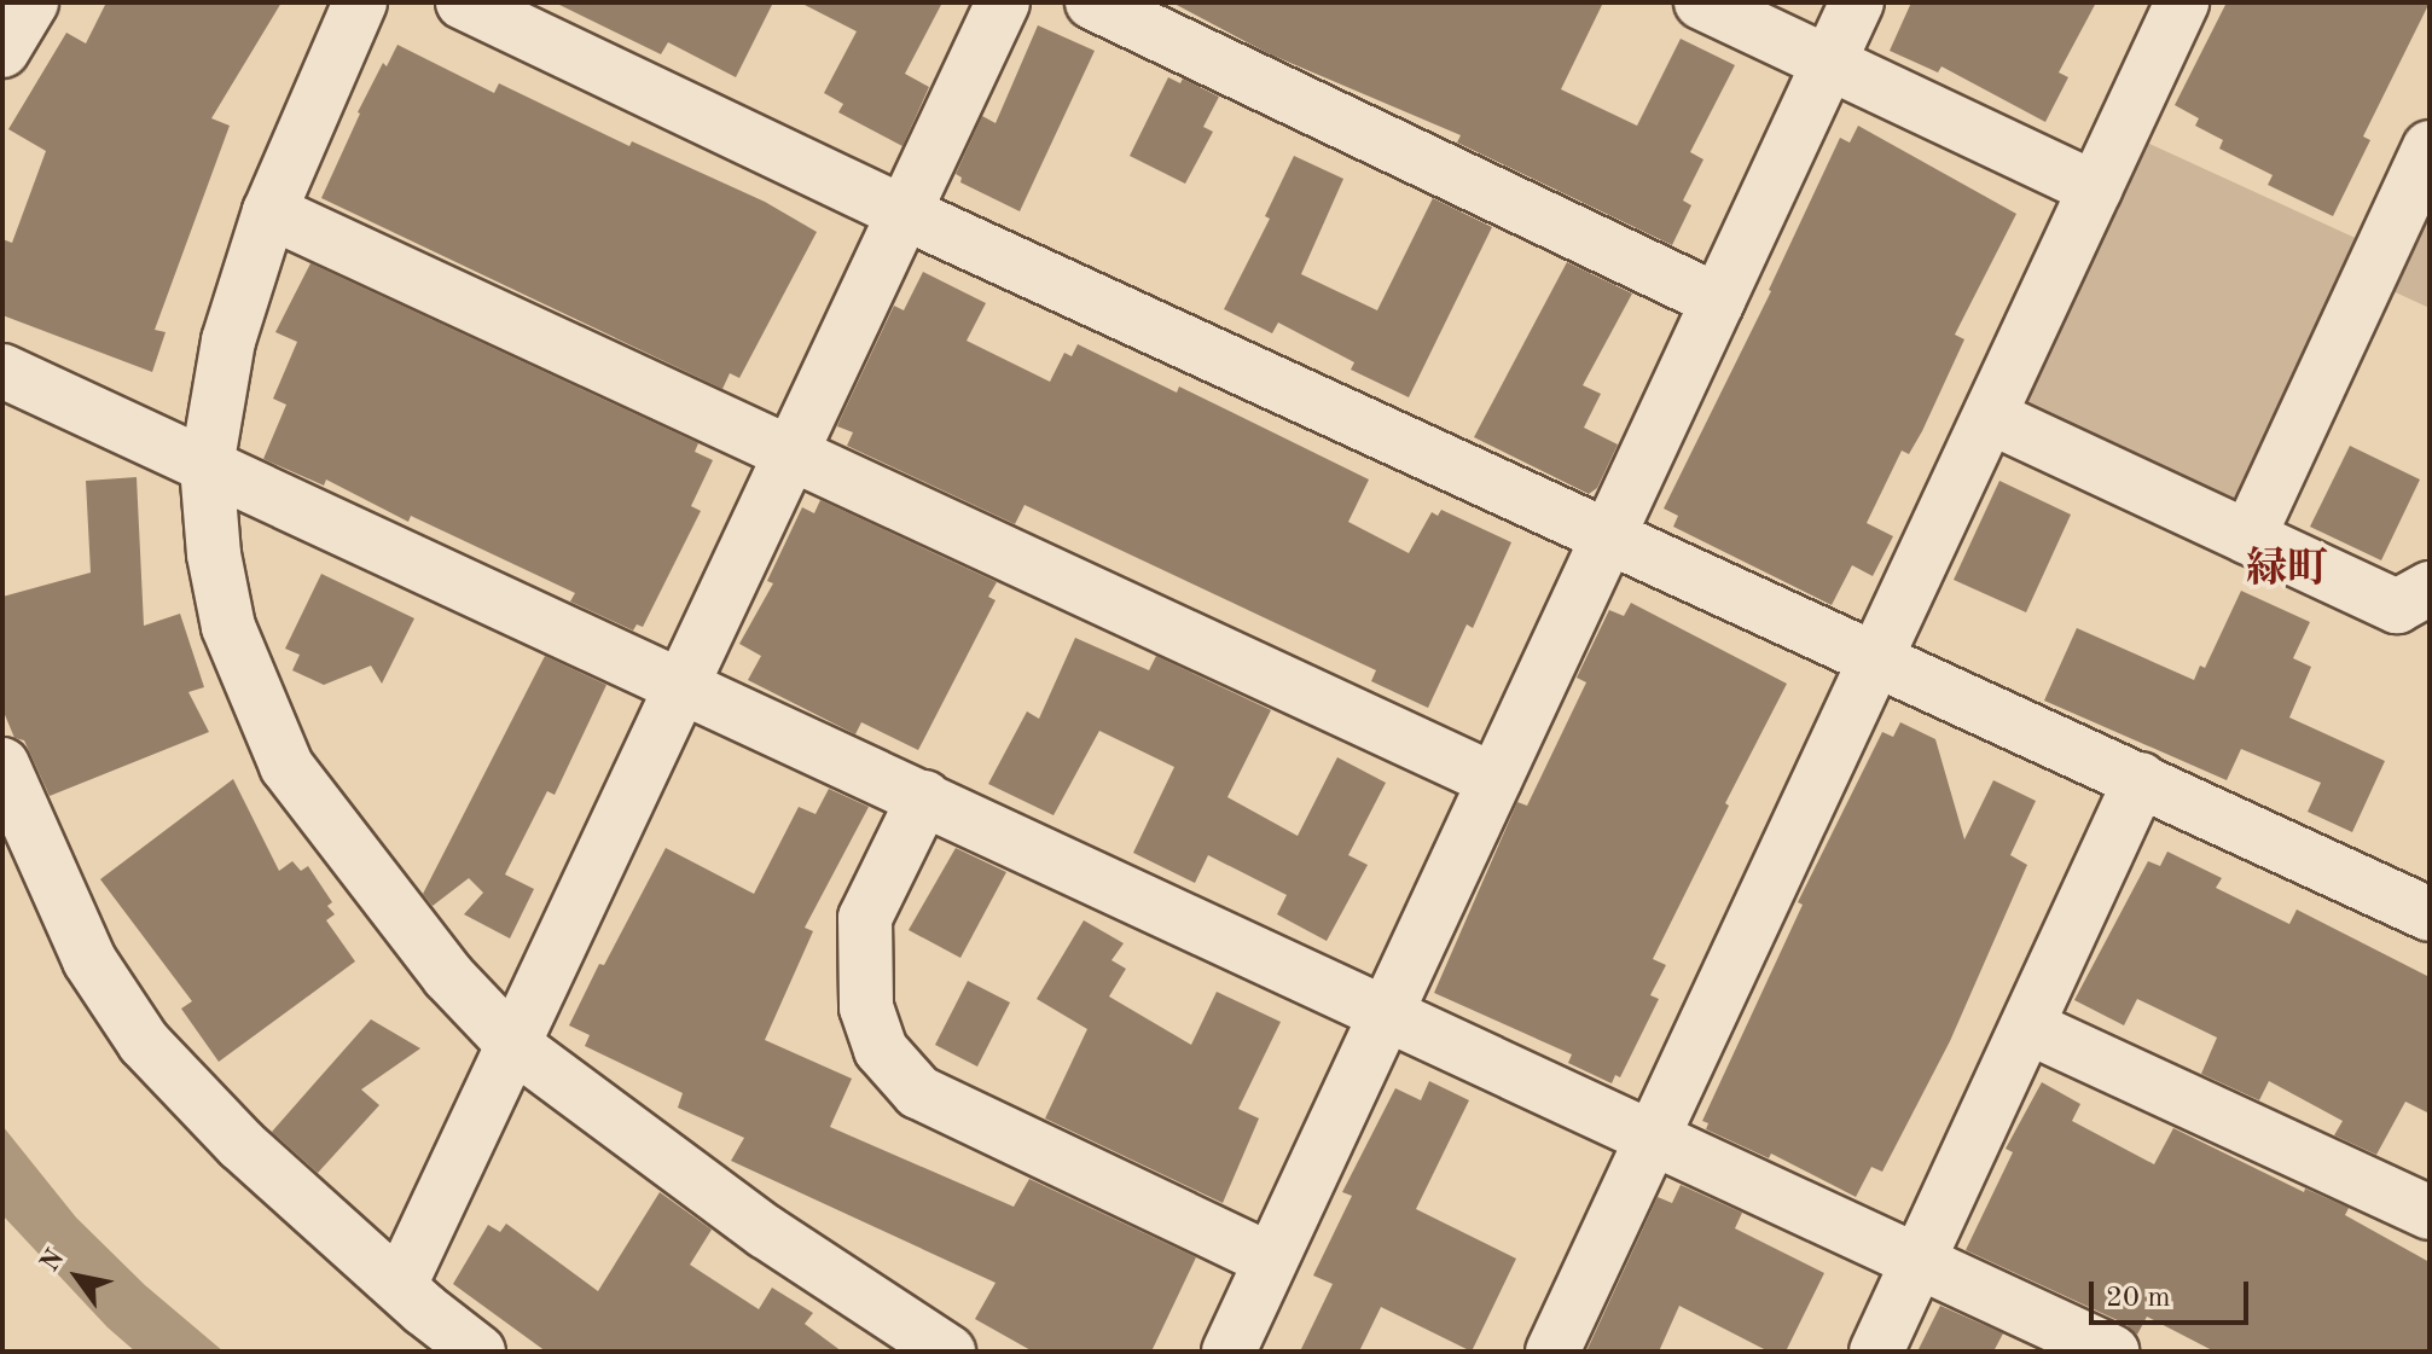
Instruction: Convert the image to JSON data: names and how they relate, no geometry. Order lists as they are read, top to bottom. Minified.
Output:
{"districts":["緑町"],"scale_bar":"20 m","north":"top left"}
